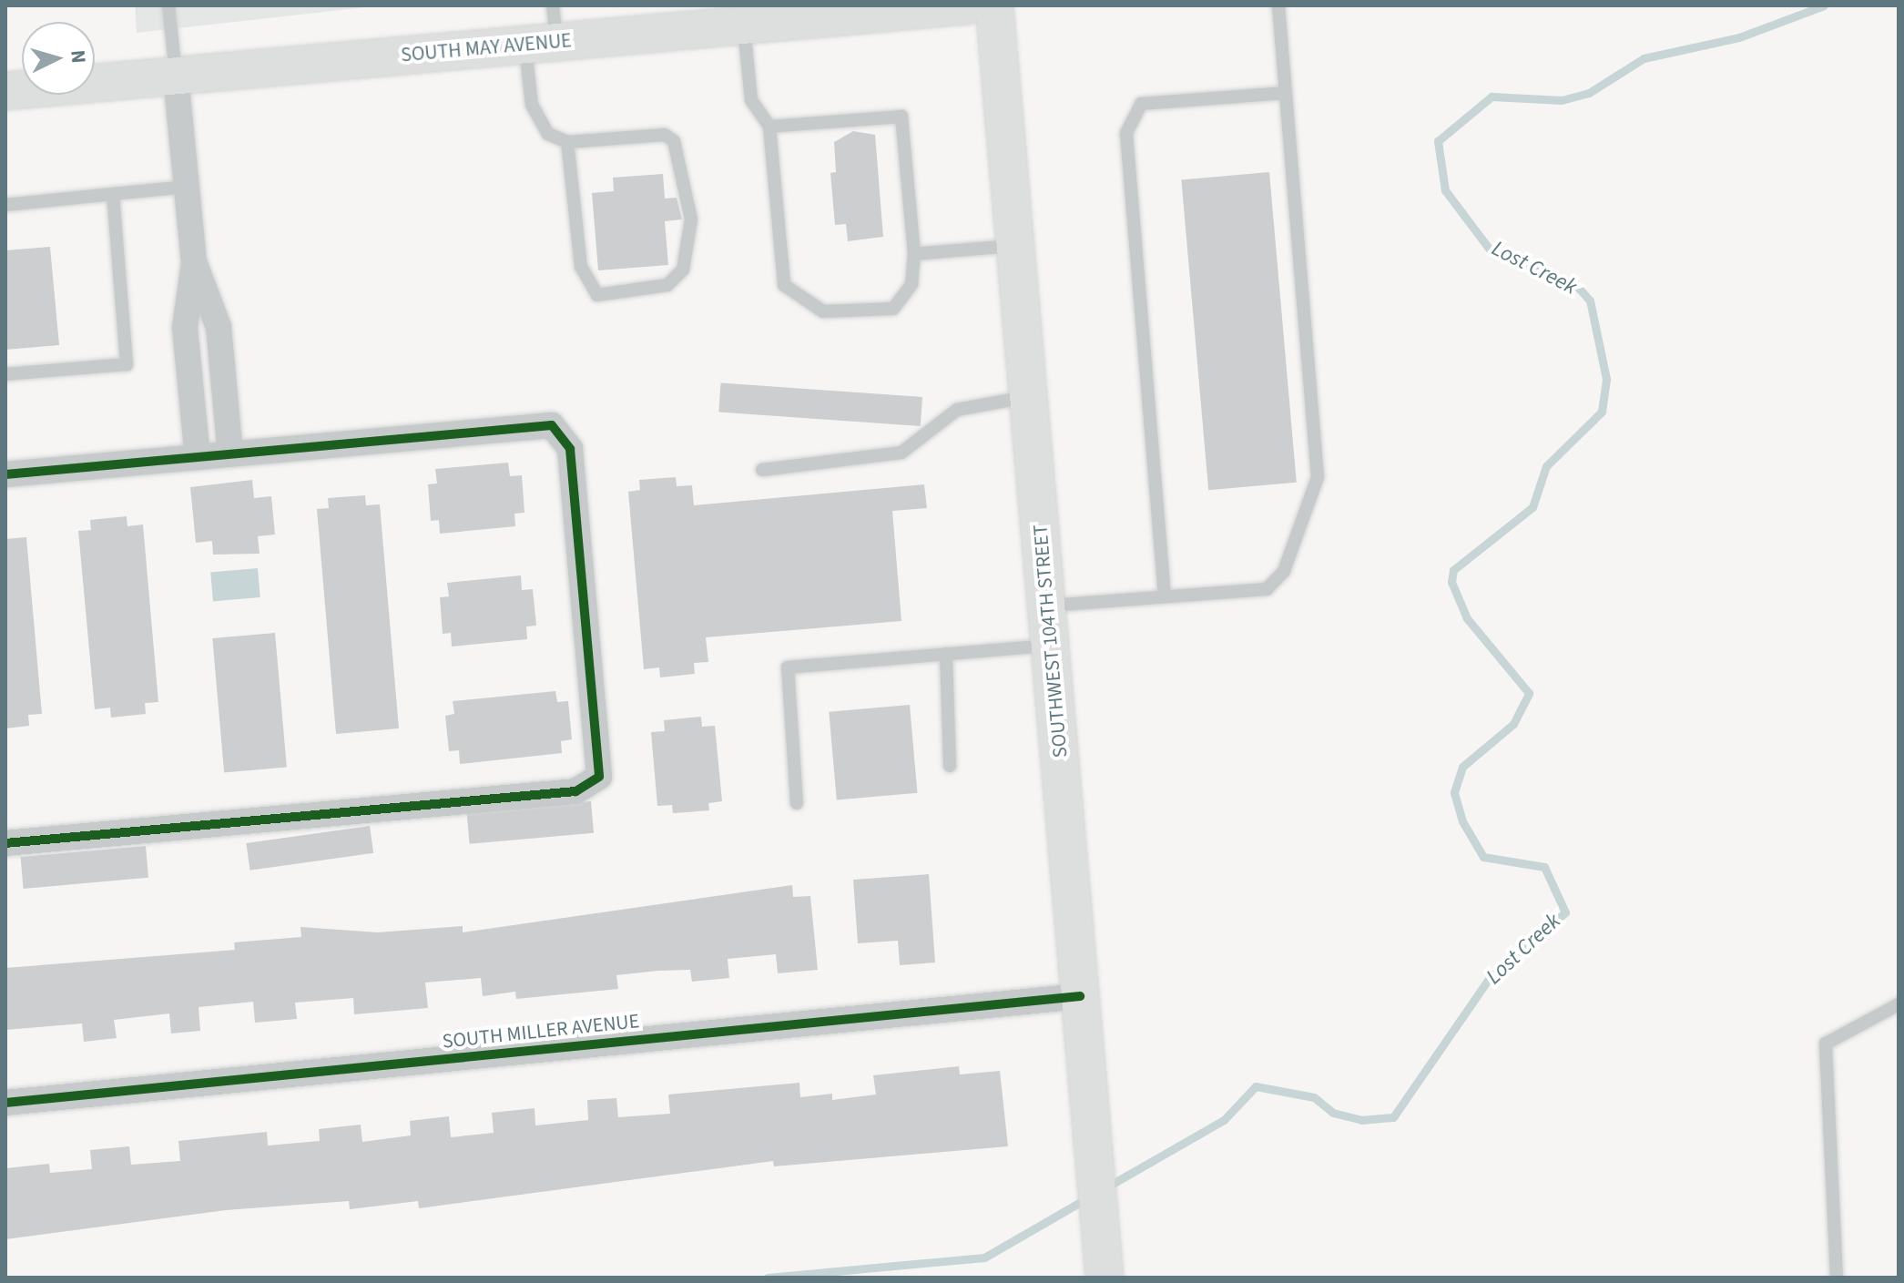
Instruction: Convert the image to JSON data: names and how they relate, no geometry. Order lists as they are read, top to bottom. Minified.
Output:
{"streets":{"main road":["SOUTH MAY AVENUE","SOUTHWEST 104TH STREET"],"street":["SOUTH MILLER AVENUE"]},"crossings":[["SOUTHWEST 104TH STREET","SOUTH MILLER AVENUE"]],"water":["Lost Creek"],"north":"right"}
